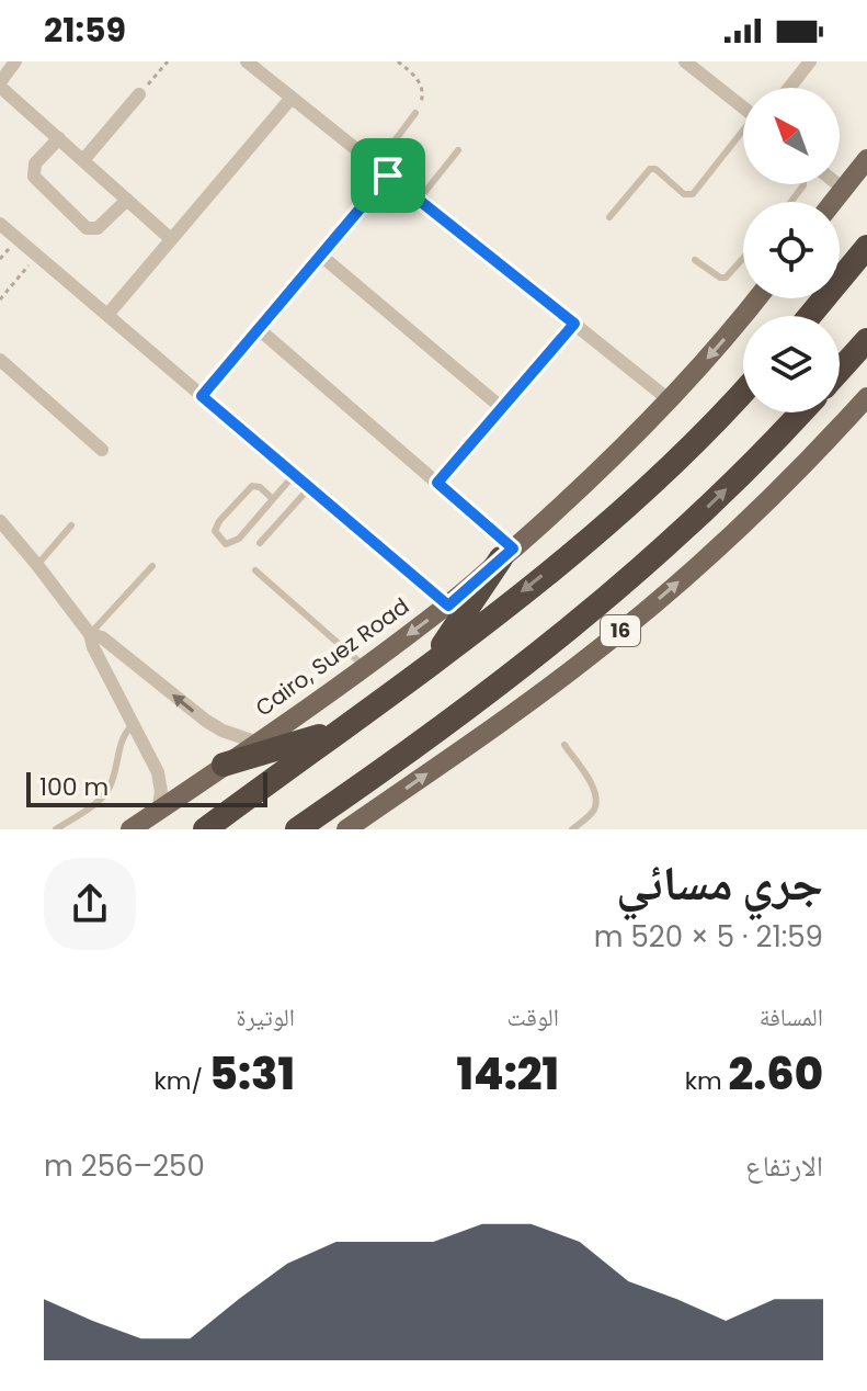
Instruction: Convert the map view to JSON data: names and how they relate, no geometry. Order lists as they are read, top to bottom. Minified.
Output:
{"streets":{"highway":["16"],"main road":["Cairo, Suez Road"]},"scale_bar":"100 m","north":"top left","page":{"status":"21:59","scale":"100 m","heading":["جري مسائي","21:59 · 5 × 520 m"],"stats":[["المسافة","2.60 km"],["الوقت","14:21"],["الوتيرة","5:31 /km"]],"chart":["الارتفاع","250–256 m"]}}
